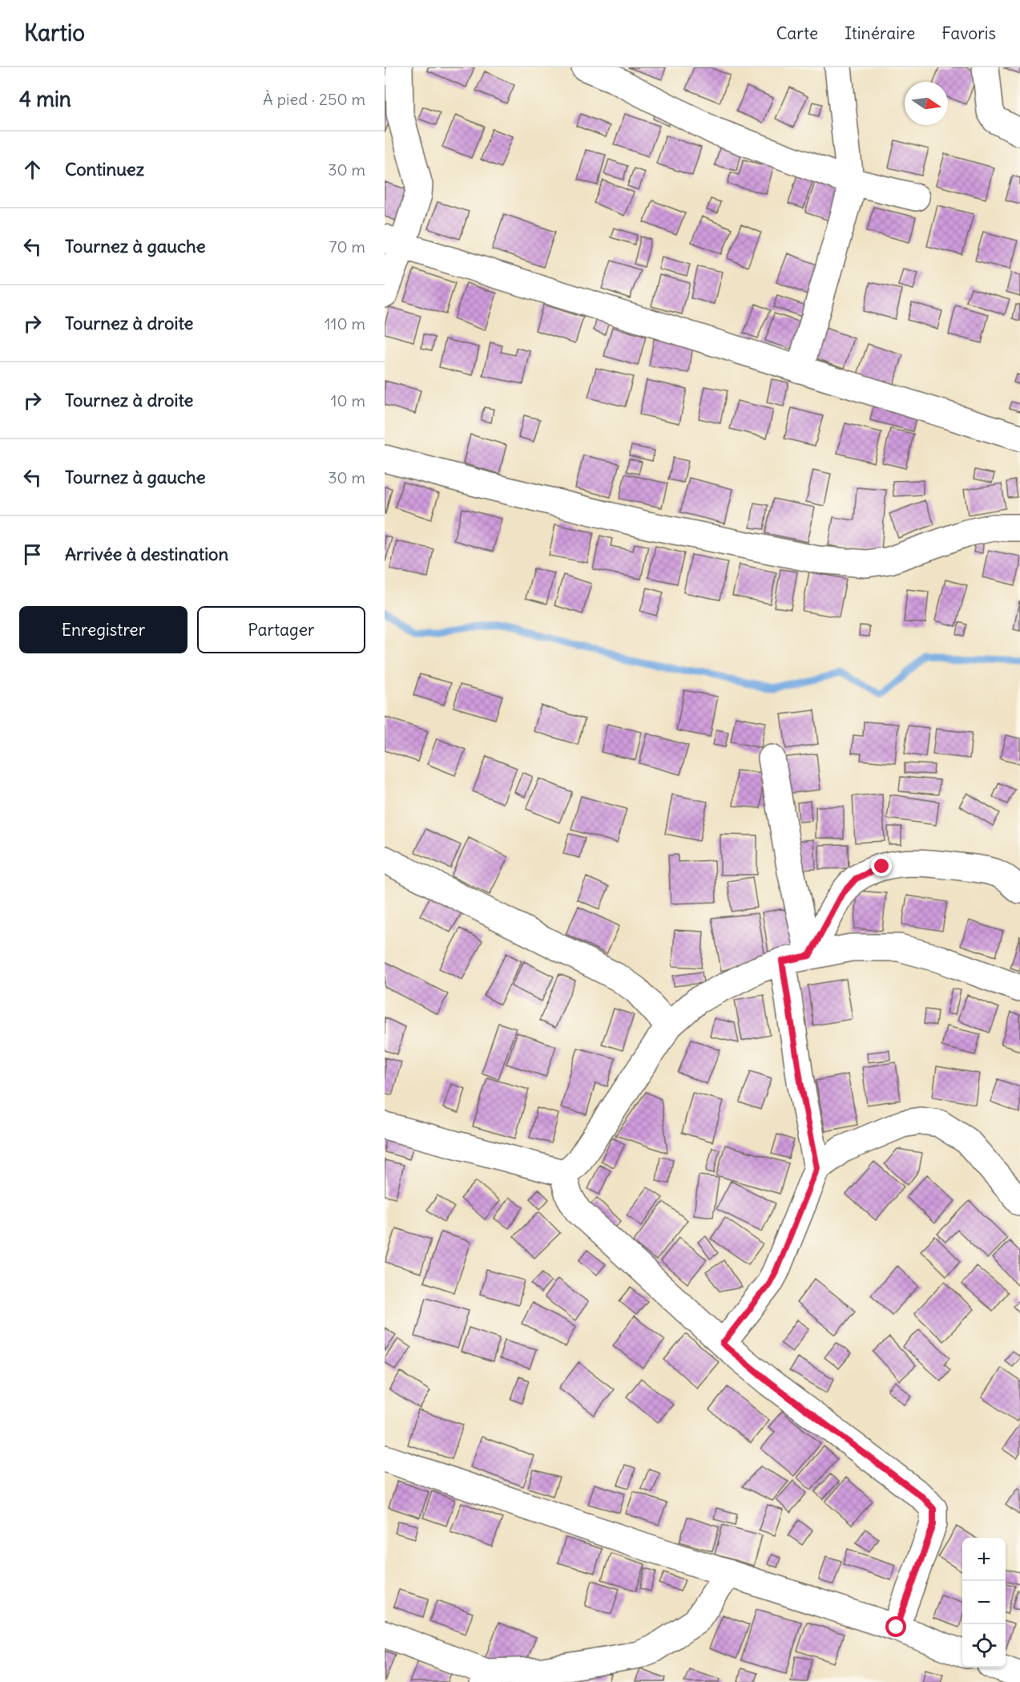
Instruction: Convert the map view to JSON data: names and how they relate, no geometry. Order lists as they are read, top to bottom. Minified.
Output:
{"north":"right","page":{"header":"Kartio","nav":["Carte","Itinéraire","Favoris"],"heading":["4 min","À pied · 250 m"],"list":[["Continuez","30 m"],["Tournez à gauche","70 m"],["Tournez à droite","110 m"],["Tournez à droite","10 m"],["Tournez à gauche","30 m"],"Arrivée à destination"],"buttons":["Enregistrer","Partager"],"map_buttons":["+","−"]}}
